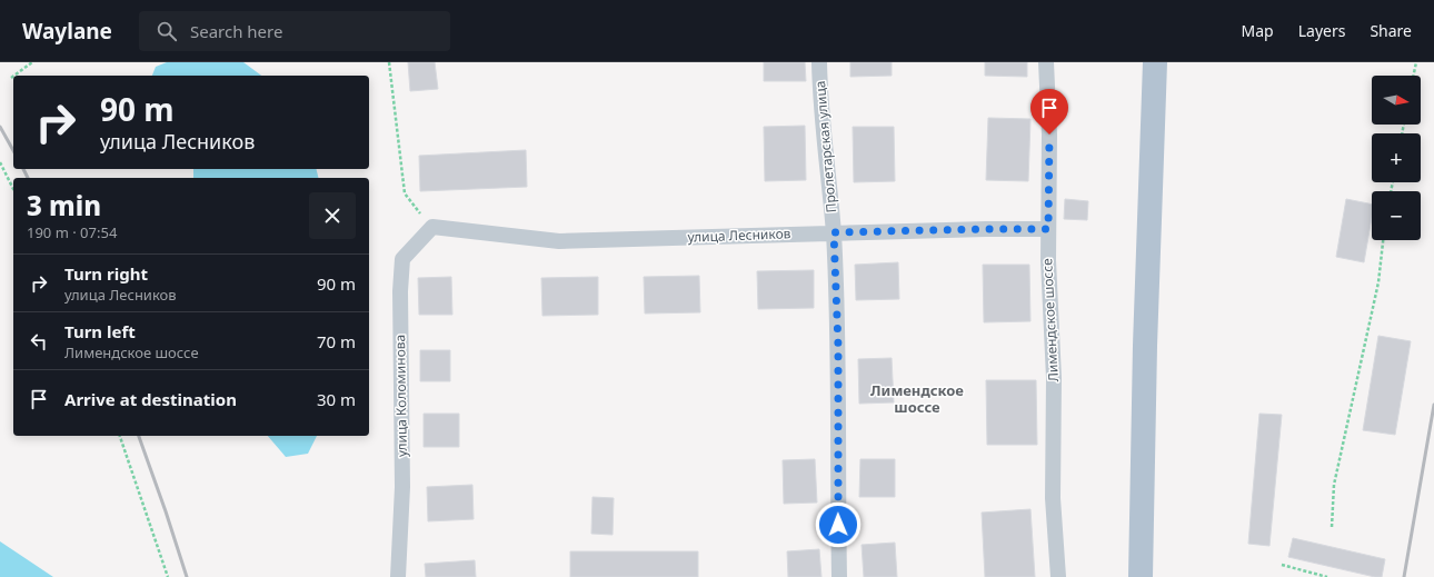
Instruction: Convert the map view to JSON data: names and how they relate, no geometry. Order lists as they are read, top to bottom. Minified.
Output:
{"streets":{"street":["Пролетарская улица","улица Лесников","Лимендское шоссе","улица Коломинова"]},"crossings":[["Пролетарская улица","улица Лесников"],["улица Лесников","Лимендское шоссе"],["улица Лесников","улица Коломинова"]],"districts":["Лимендское шоссе"],"north":"right","page":{"header":"Waylane","search":"Search here","nav":["Map","Layers","Share"],"map_buttons":["+","−"],"turn":["90 m","улица Лесников"],"heading":["3 min","190 m · 07:54"],"list":[{"name":"Turn right","note":"улица Лесников","value":"90 m"},{"name":"Turn left","note":"Лимендское шоссе","value":"70 m"},{"name":"Arrive at destination","value":"30 m"}]}}
